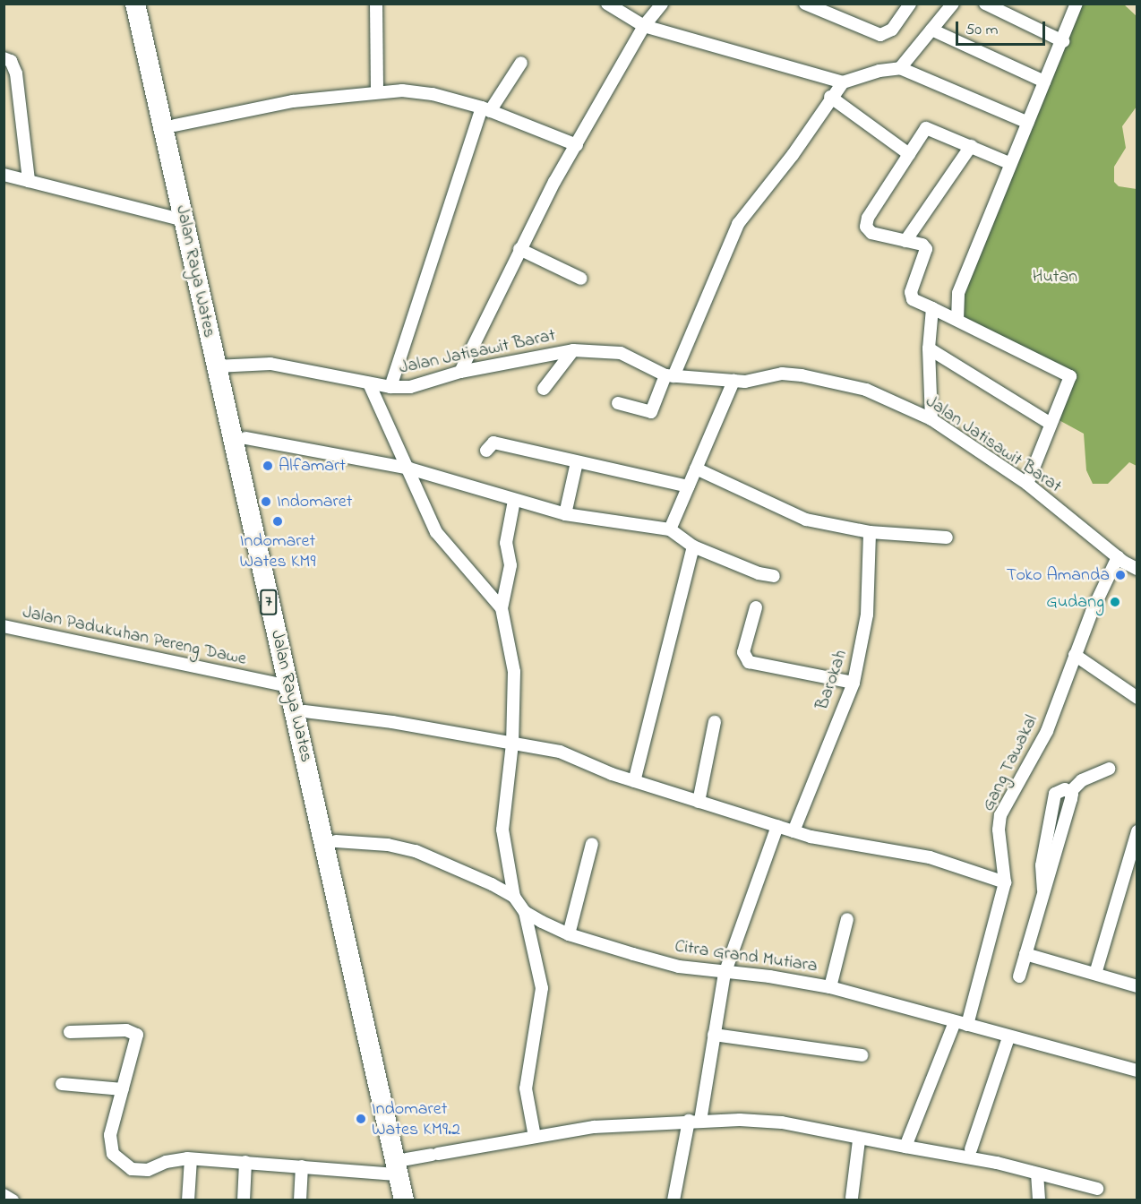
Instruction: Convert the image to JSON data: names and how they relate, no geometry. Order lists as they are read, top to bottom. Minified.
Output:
{"streets":{"highway":["Jalan Raya Wates","7"],"street":["Jalan Jatisawit Barat","Jalan Padukuhan Pereng Dawe","Barokah","Gang Tawakal","Citra Grand Mutiara"]},"crossings":[["Jalan Raya Wates","Jalan Jatisawit Barat"],["Jalan Raya Wates","Jalan Padukuhan Pereng Dawe"],["Jalan Raya Wates","Citra Grand Mutiara"],["Jalan Jatisawit Barat","Gang Tawakal"],["Gang Tawakal","Citra Grand Mutiara"]],"parks":["Hutan"],"places":["Alfamart","Indomaret","Indomaret Wates KM9","Toko Amanda","Gudang","Indomaret Wates KM9.2"],"scale_bar":"50 m"}
